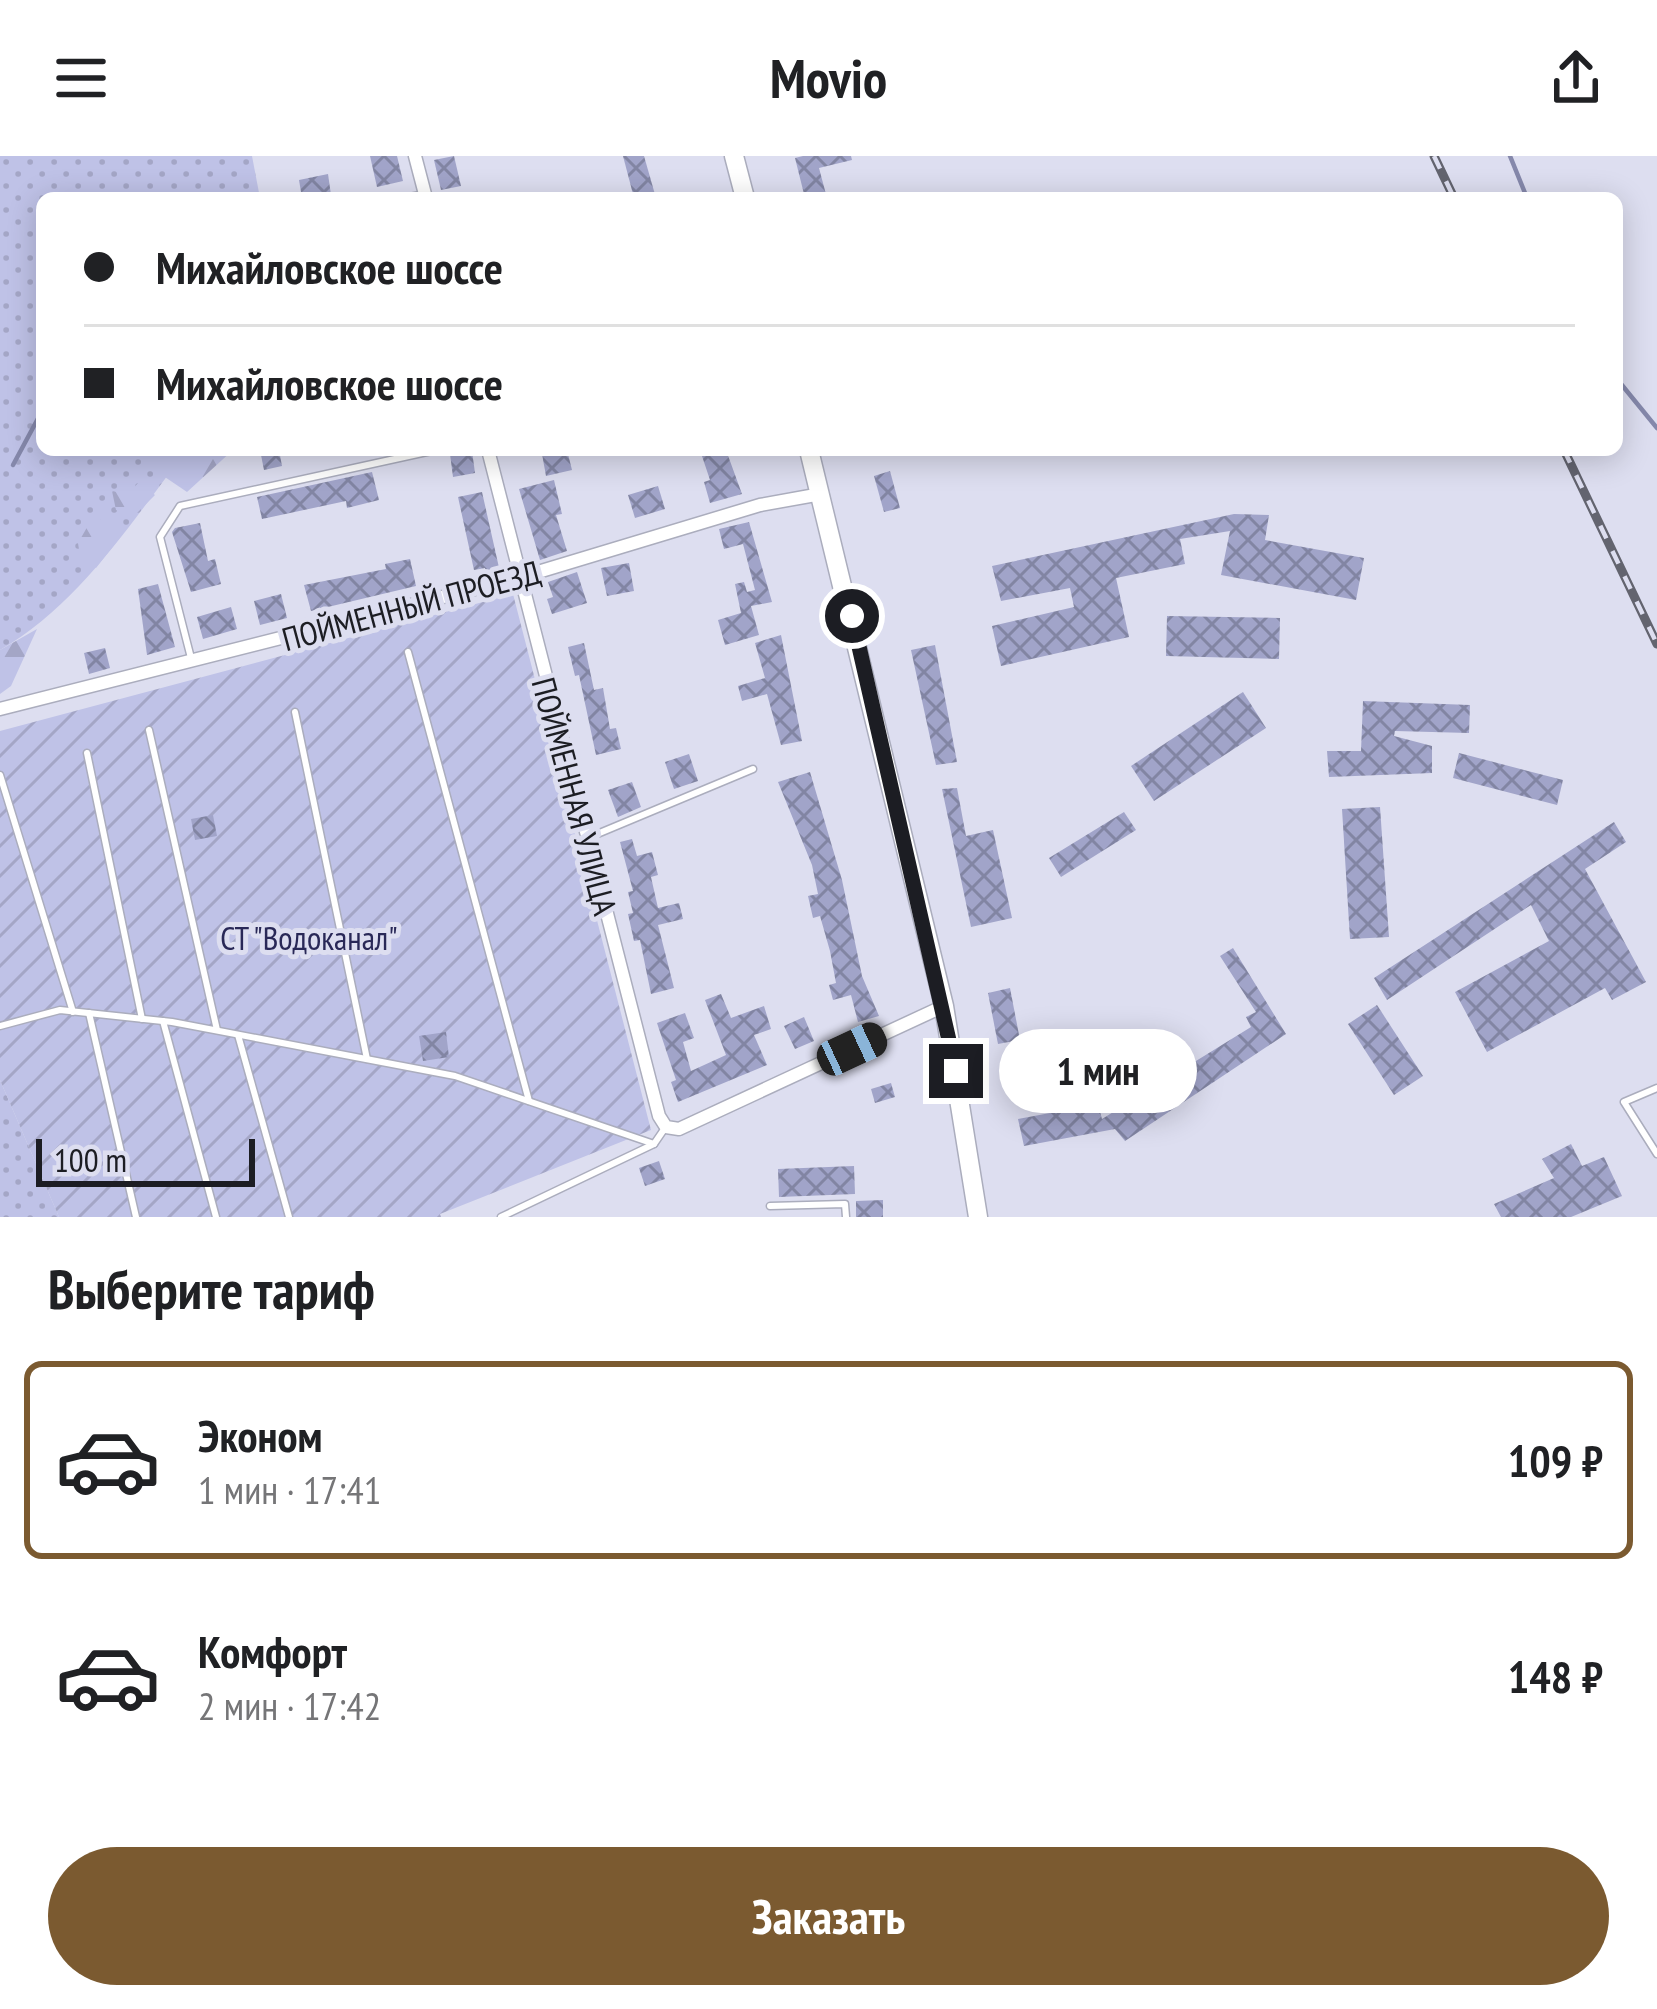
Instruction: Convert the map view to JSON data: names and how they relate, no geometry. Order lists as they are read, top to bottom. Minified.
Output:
{"streets":{"street":["ПОЙМЕННЫЙ ПРОЕЗД","ПОЙМЕННАЯ УЛИЦА"]},"crossings":[["ПОЙМЕННЫЙ ПРОЕЗД","ПОЙМЕННАЯ УЛИЦА"]],"parks":["СТ \"Водоканал\""],"scale_bar":"100 m","page":{"header":"Movio","banner":["Михайловское шоссе","Михайловское шоссе"],"bubble":"1 мин","scale":"100 m","heading":"Выберите тариф","list":[{"name":"Эконом","note":"1 мин · 17:41","value":"109 ₽"},{"name":"Комфорт","note":"2 мин · 17:42","value":"148 ₽"}],"buttons":"Заказать"}}
